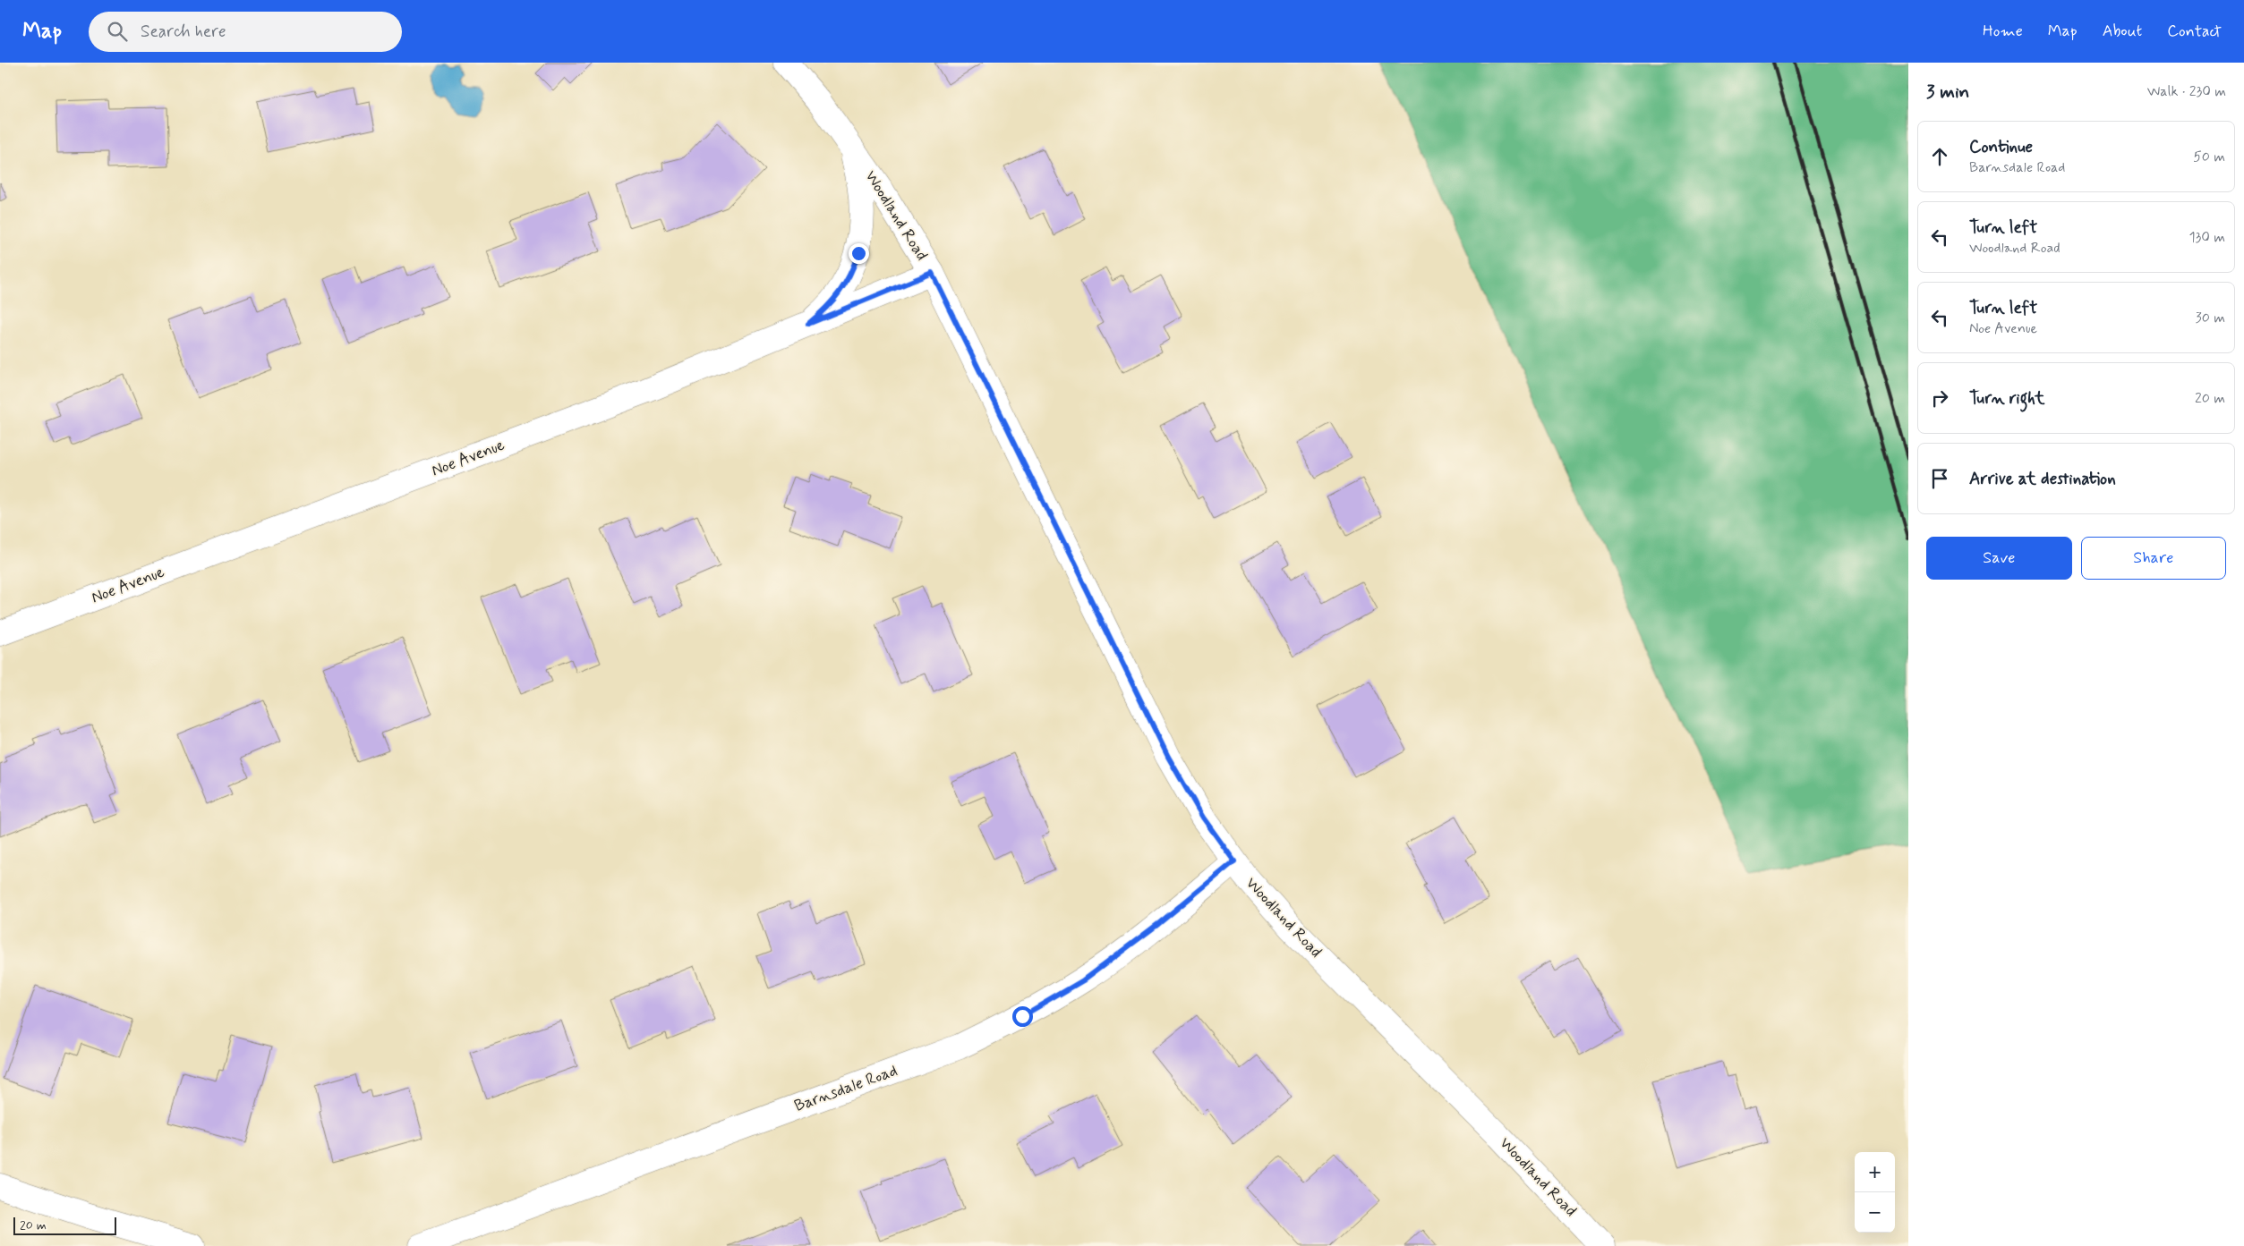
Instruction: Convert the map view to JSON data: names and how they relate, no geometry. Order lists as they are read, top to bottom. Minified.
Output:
{"streets":{"street":["Woodland Road","Noe Avenue","Barnsdale Road"]},"crossings":[["Woodland Road","Noe Avenue"],["Woodland Road","Barnsdale Road"]],"scale_bar":"20 m","page":{"header":"Map","search":"Search here","nav":["Home","Map","About","Contact"],"heading":["3 min","Walk · 230 m"],"list":[["Continue","Barnsdale Road","50 m"],["Turn left","Woodland Road","130 m"],["Turn left","Noe Avenue","30 m"],["Turn right","20 m"],"Arrive at destination"],"buttons":["Save","Share"],"map_buttons":["+","−"],"scale":"20 m"}}
